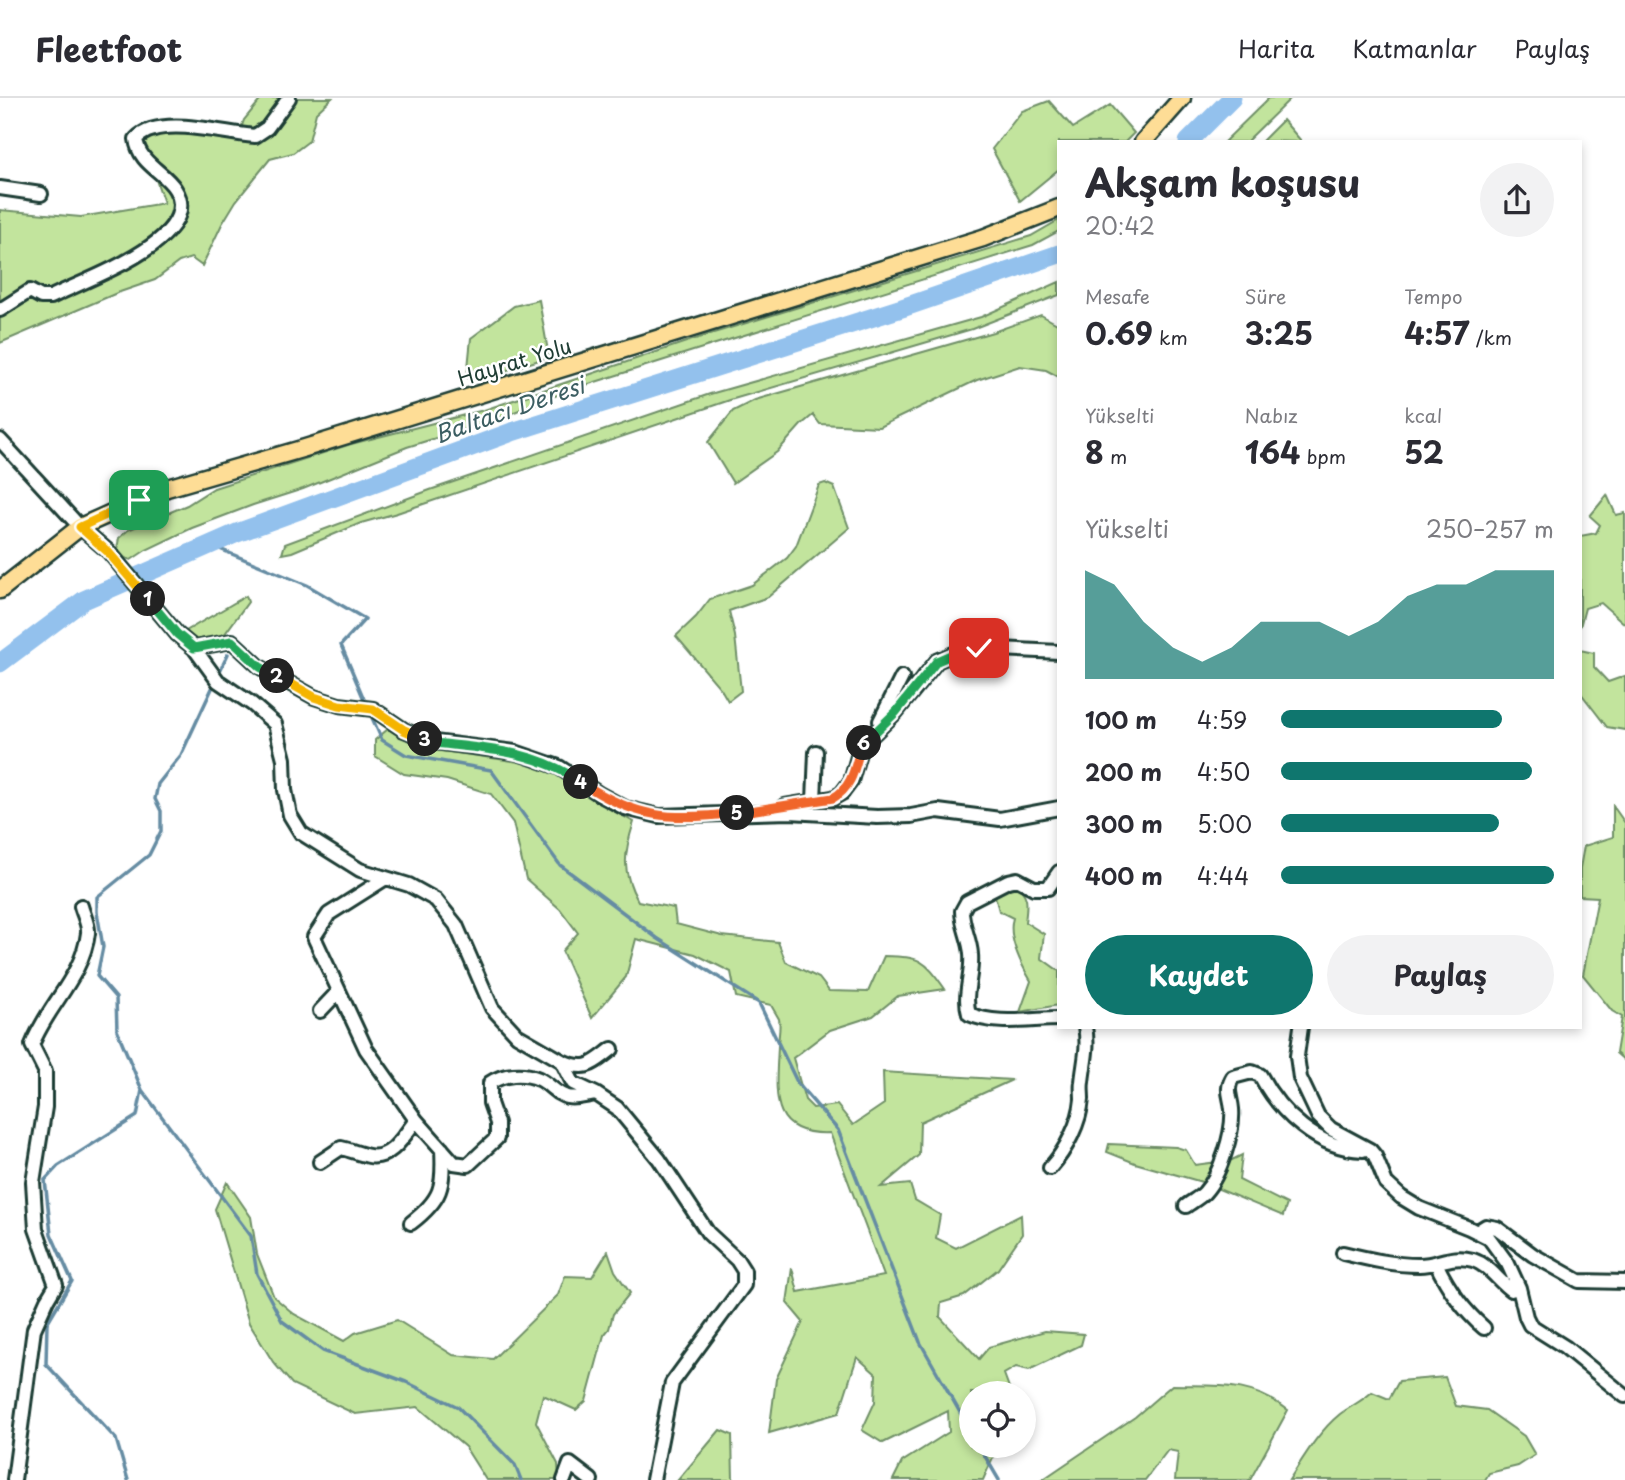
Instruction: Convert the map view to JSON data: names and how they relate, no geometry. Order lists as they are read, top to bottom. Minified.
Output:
{"streets":{"main road":["Hayrat Yolu"]},"water":["Baltacı Deresi"],"page":{"header":"Fleetfoot","nav":["Harita","Katmanlar","Paylaş"],"heading":["Akşam koşusu","20:42"],"stats":[["Mesafe","0.69 km"],["Süre","3:25"],["Tempo","4:57 /km"],["Yükselti","8 m"],["Nabız","164 bpm"],["kcal","52"]],"chart":["Yükselti","250–257 m"],"pins":["1","2","3","6","4","5"],"list":[{"name":"100 m","note":"4:59"},{"name":"200 m","note":"4:50"},{"name":"300 m","note":"5:00"},{"name":"400 m","note":"4:44"}],"buttons":["Kaydet","Paylaş"]}}
